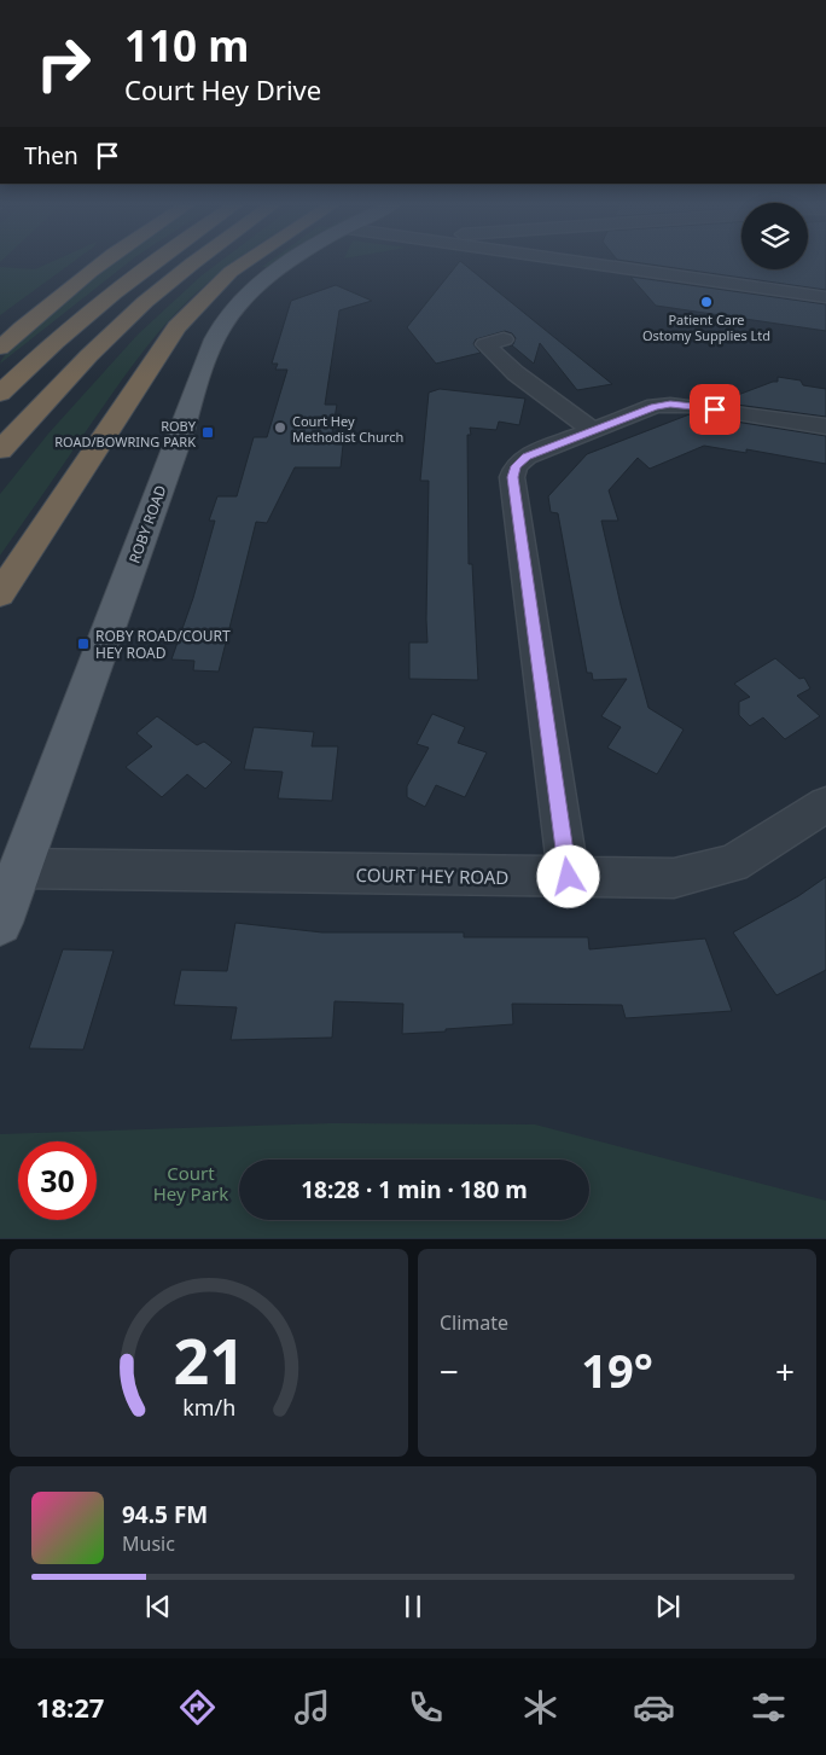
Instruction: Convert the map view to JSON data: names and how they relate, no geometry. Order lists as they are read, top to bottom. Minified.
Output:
{"streets":{"main road":["ROBY ROAD"],"street":["COURT HEY ROAD"]},"crossings":[["ROBY ROAD","COURT HEY ROAD"]],"parks":["Court Hey Park"],"places":{"other":["Patient Care Ostomy Supplies Ltd","Court Hey Methodist Church"],"transit":["ROBY ROAD/BOWRING PARK","ROBY ROAD/COURT HEY ROAD"]},"page":{"turn":["110 m","Court Hey Drive"],"then":"Then","limit":"30","trip":"18:28 · 1 min · 180 m","tile":"Climate","heat":["−","19°","+"],"song":["94.5 FM","Music"],"tabs":"18:27","gauge":["21","km/h"]}}
